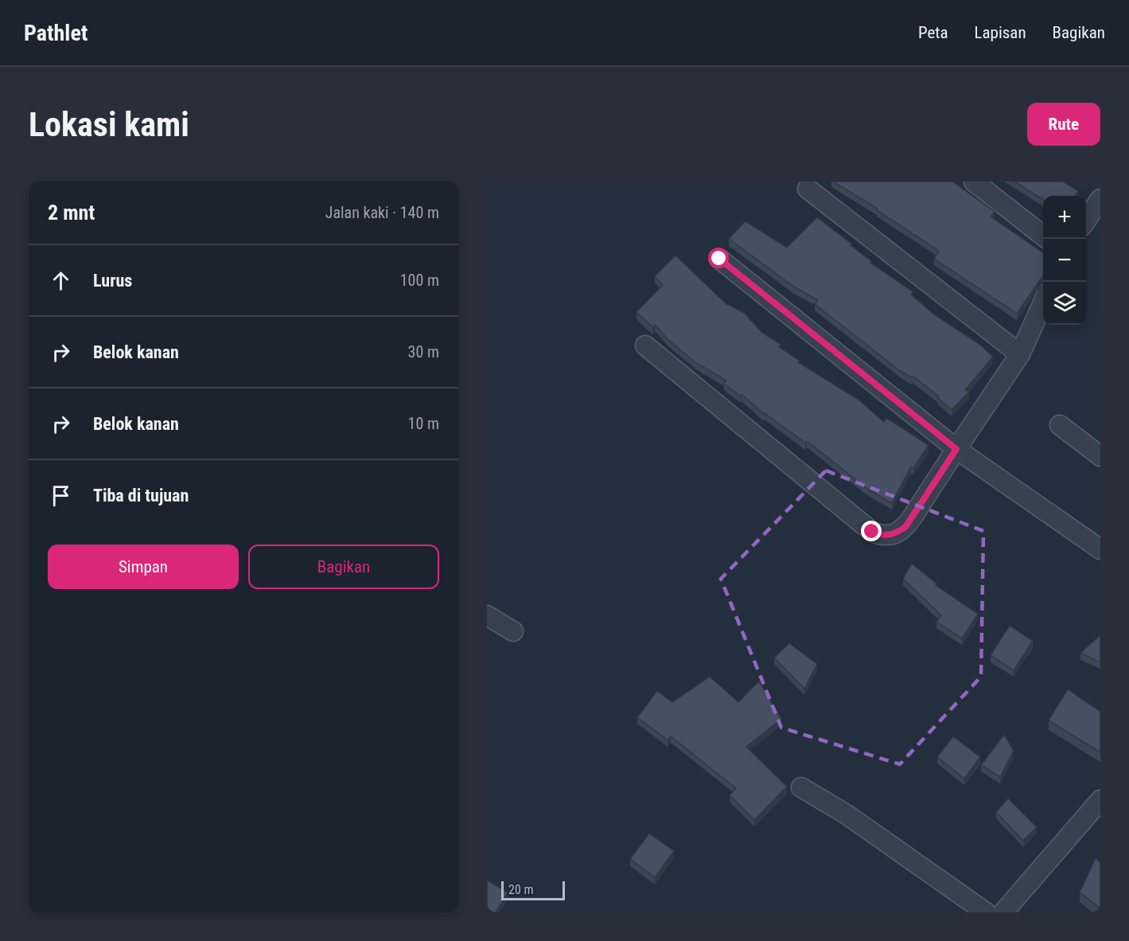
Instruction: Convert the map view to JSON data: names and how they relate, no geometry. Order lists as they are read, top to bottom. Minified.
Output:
{"scale_bar":"20 m","page":{"header":"Pathlet","nav":["Peta","Lapisan","Bagikan"],"buttons":["Rute",["Simpan","Bagikan"]],"title":"Lokasi kami","heading":["2 mnt","Jalan kaki · 140 m"],"map_buttons":["+","−"],"list":[["Lurus","100 m"],["Belok kanan","30 m"],["Belok kanan","10 m"],"Tiba di tujuan"],"scale":"20 m"}}
